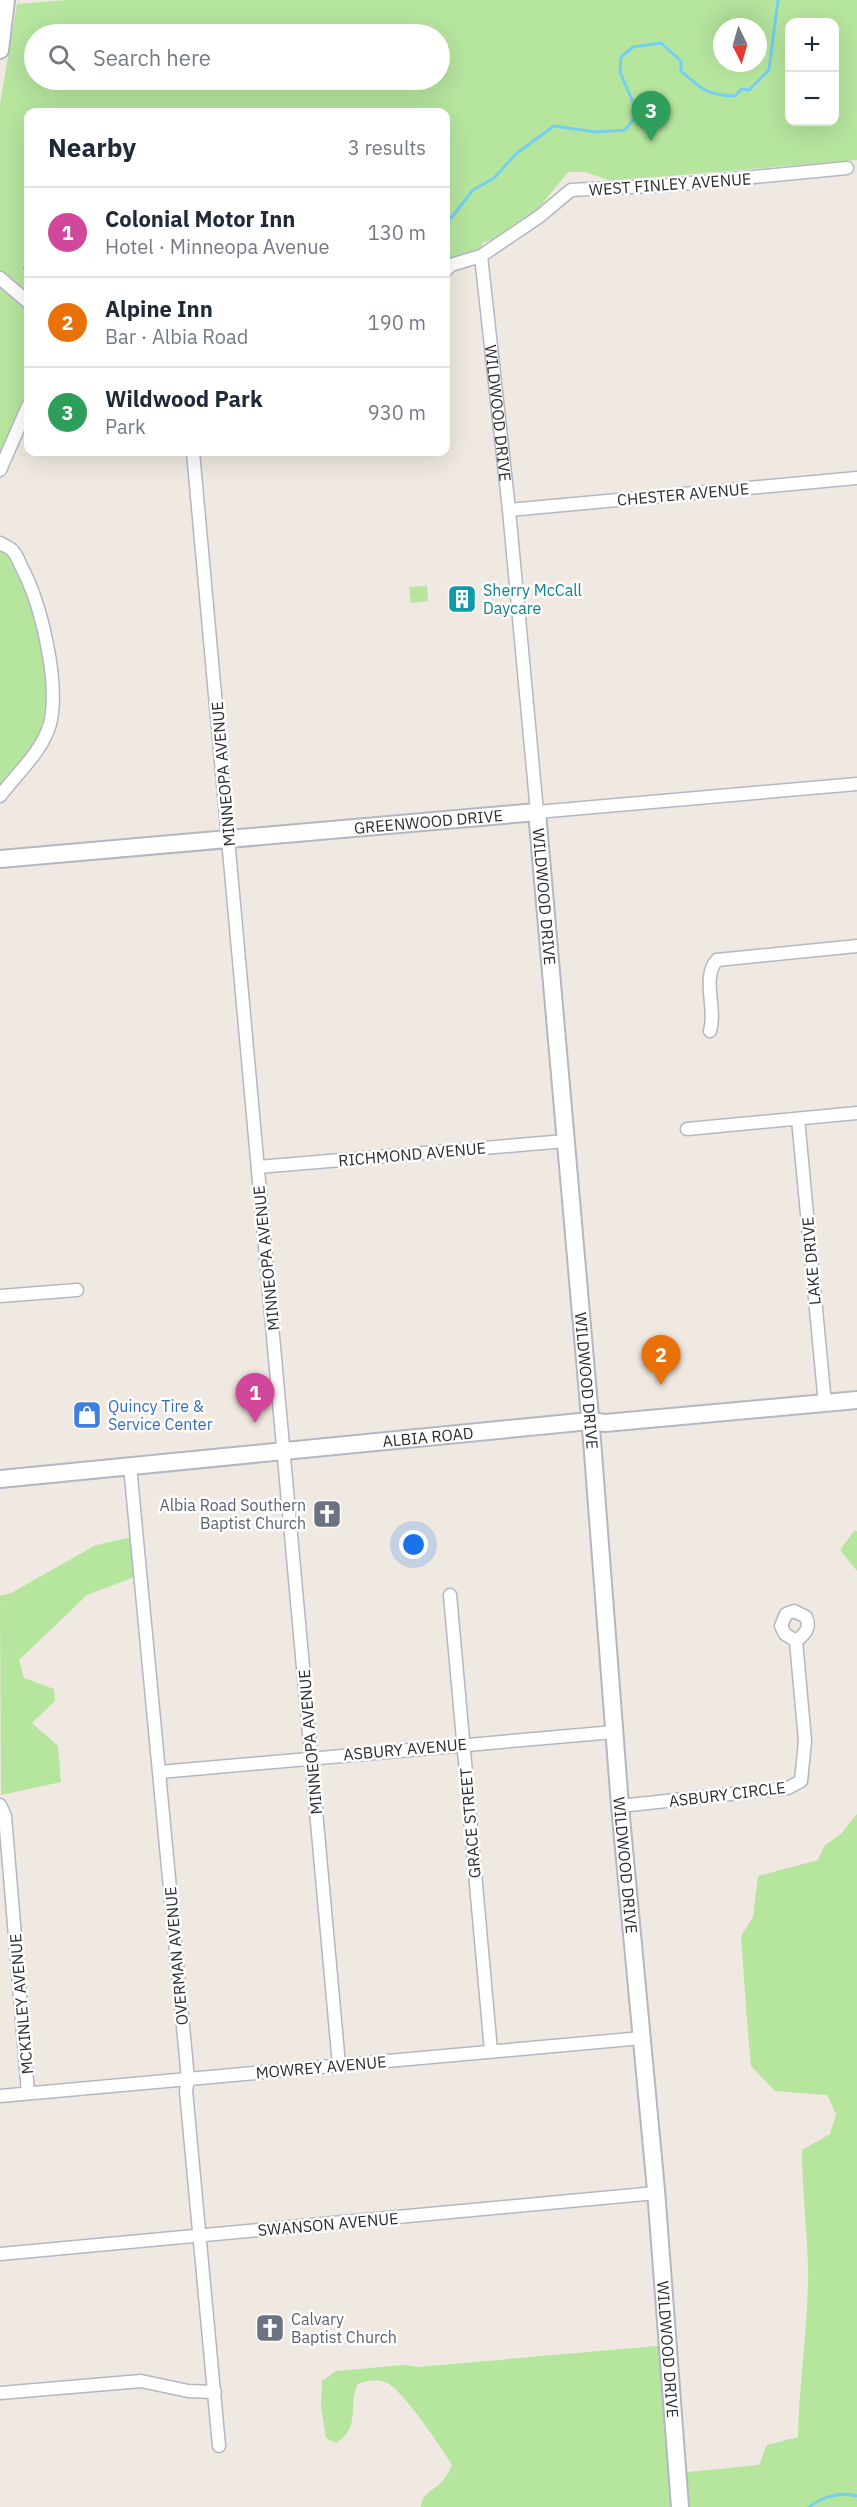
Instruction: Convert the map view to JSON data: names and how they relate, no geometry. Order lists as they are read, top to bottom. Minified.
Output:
{"streets":{"street":["WEST FINLEY AVENUE","WILDWOOD DRIVE","CHESTER AVENUE","MINNEOPA AVENUE","GREENWOOD DRIVE","RICHMOND AVENUE","LAKE DRIVE","ALBIA ROAD","ASBURY AVENUE","ASBURY CIRCLE","GRACE STREET","OVERMAN AVENUE","MCKINLEY AVENUE","MOWREY AVENUE","SWANSON AVENUE"]},"crossings":[["WEST FINLEY AVENUE","WILDWOOD DRIVE"],["WILDWOOD DRIVE","CHESTER AVENUE"],["WILDWOOD DRIVE","GREENWOOD DRIVE"],["WILDWOOD DRIVE","RICHMOND AVENUE"],["WILDWOOD DRIVE","ALBIA ROAD"],["WILDWOOD DRIVE","ASBURY AVENUE"],["WILDWOOD DRIVE","ASBURY CIRCLE"],["WILDWOOD DRIVE","MOWREY AVENUE"],["WILDWOOD DRIVE","SWANSON AVENUE"],["MINNEOPA AVENUE","GREENWOOD DRIVE"],["MINNEOPA AVENUE","RICHMOND AVENUE"],["MINNEOPA AVENUE","ALBIA ROAD"],["MINNEOPA AVENUE","ASBURY AVENUE"],["MINNEOPA AVENUE","MOWREY AVENUE"],["LAKE DRIVE","ALBIA ROAD"],["ALBIA ROAD","OVERMAN AVENUE"],["ASBURY AVENUE","GRACE STREET"],["ASBURY AVENUE","OVERMAN AVENUE"],["GRACE STREET","MOWREY AVENUE"],["OVERMAN AVENUE","MOWREY AVENUE"],["OVERMAN AVENUE","SWANSON AVENUE"],["MCKINLEY AVENUE","MOWREY AVENUE"]],"places":{"building":["Sherry McCall Daycare"],"shop":["Quincy Tire & Service Center"],"church":["Albia Road Southern Baptist Church","Calvary Baptist Church"]},"north":"bottom","page":{"map_buttons":["+","−"],"search":"Search here","pins":["3","2","1"],"heading":["Nearby","3 results"],"list":[{"mark":"1","name":"Colonial Motor Inn","note":"Hotel · Minneopa Avenue","value":"130 m"},{"mark":"2","name":"Alpine Inn","note":"Bar · Albia Road","value":"190 m"},{"mark":"3","name":"Wildwood Park","note":"Park","value":"930 m"}]}}
